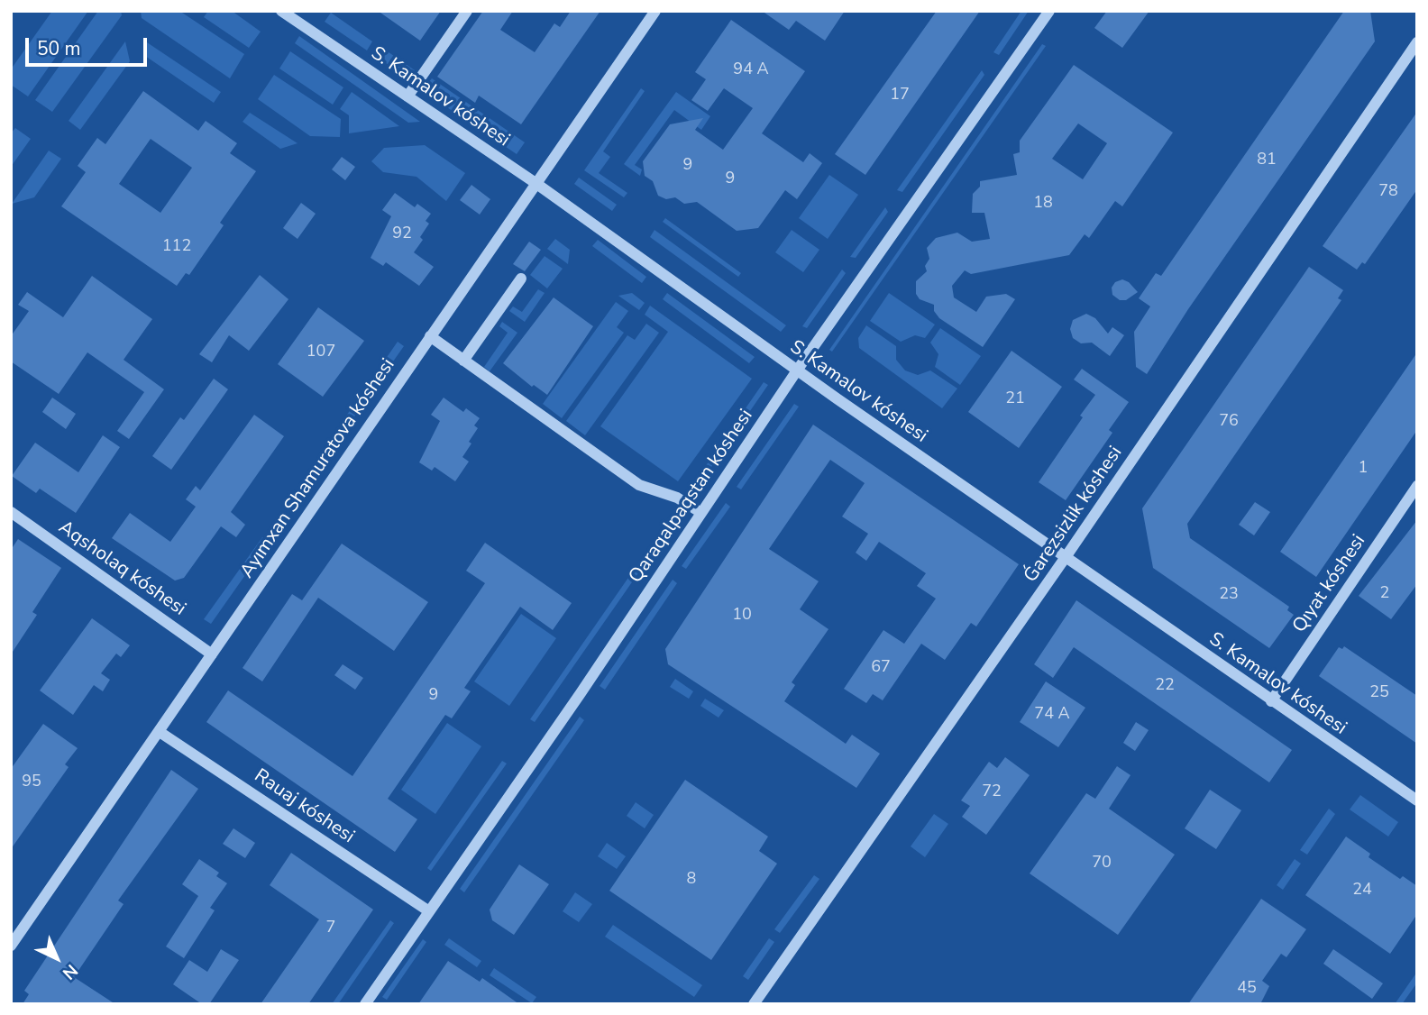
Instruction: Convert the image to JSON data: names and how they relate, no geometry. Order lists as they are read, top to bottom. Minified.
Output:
{"streets":{"street":["S. Kamalov kóshesi","Ayımxan Shamuratova kóshesi","Qaraqalpaqstan kóshesi","Ǵarezsizlik kóshesi","Aqsholaq kóshesi","Qıyat kóshesi","Rauaj kóshesi"]},"crossings":[["S. Kamalov kóshesi","Ayımxan Shamuratova kóshesi"],["S. Kamalov kóshesi","Qaraqalpaqstan kóshesi"],["S. Kamalov kóshesi","Ǵarezsizlik kóshesi"],["S. Kamalov kóshesi","Qıyat kóshesi"],["Ayımxan Shamuratova kóshesi","Aqsholaq kóshesi"],["Ayımxan Shamuratova kóshesi","Rauaj kóshesi"],["Qaraqalpaqstan kóshesi","Rauaj kóshesi"]],"house_numbers":["94 А","17","81","9","9","78","18","92","112","107","21","76","1","2","23","10","67","22","25","9","74 А","95","72","70","8","24","7","45"],"scale_bar":"50 m","north":"bottom right"}
